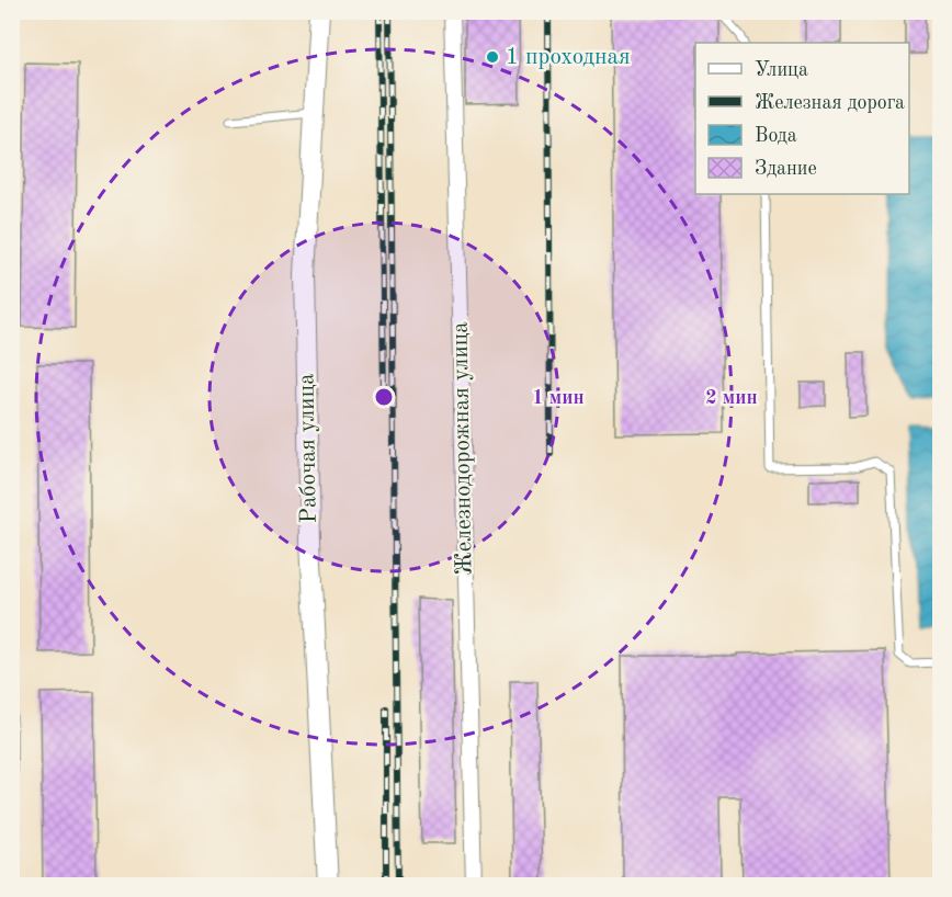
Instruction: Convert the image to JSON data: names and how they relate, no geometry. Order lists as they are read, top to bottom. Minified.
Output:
{"streets":{"street":["Рабочая улица","Железнодорожная улица"]},"places":["1 проходная"],"legend":["Улица","Железная дорога","Вода","Здание"],"rings":["1 мин","2 мин"]}
